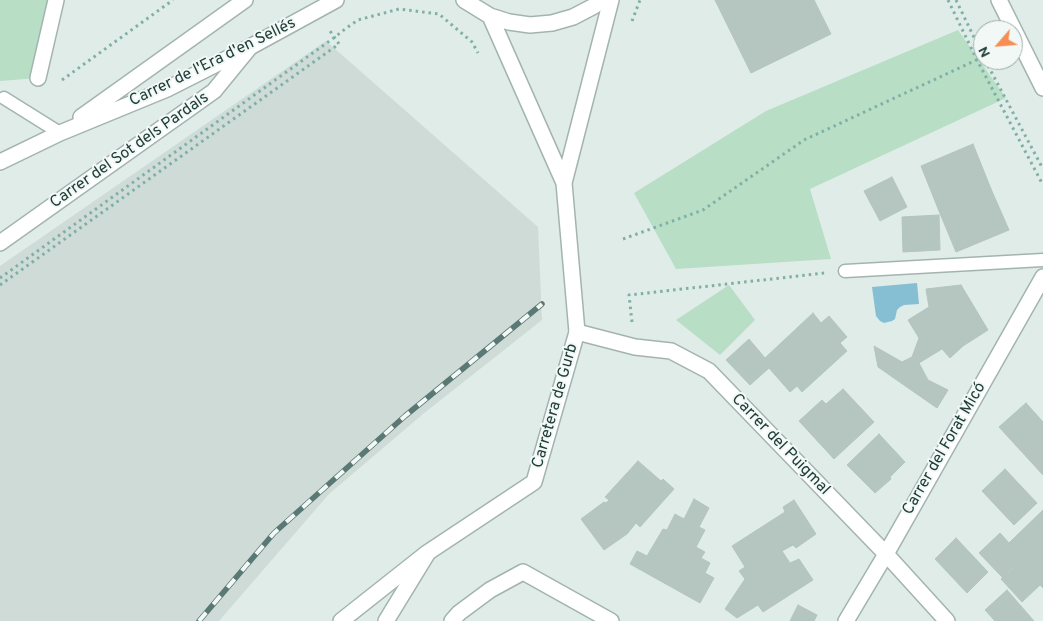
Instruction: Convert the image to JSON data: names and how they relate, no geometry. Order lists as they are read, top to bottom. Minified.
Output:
{"streets":{"street":["Carrer de l'Era d'en Sellés","Carrer del Sot dels Pardals","Carretera de Gurb","Carrer del Puigmal","Carrer del Forat Micó"]},"crossings":[["Carrer de l'Era d'en Sellés","Carrer del Sot dels Pardals"],["Carretera de Gurb","Carrer del Puigmal"],["Carrer del Puigmal","Carrer del Forat Micó"]],"north":"bottom left"}
